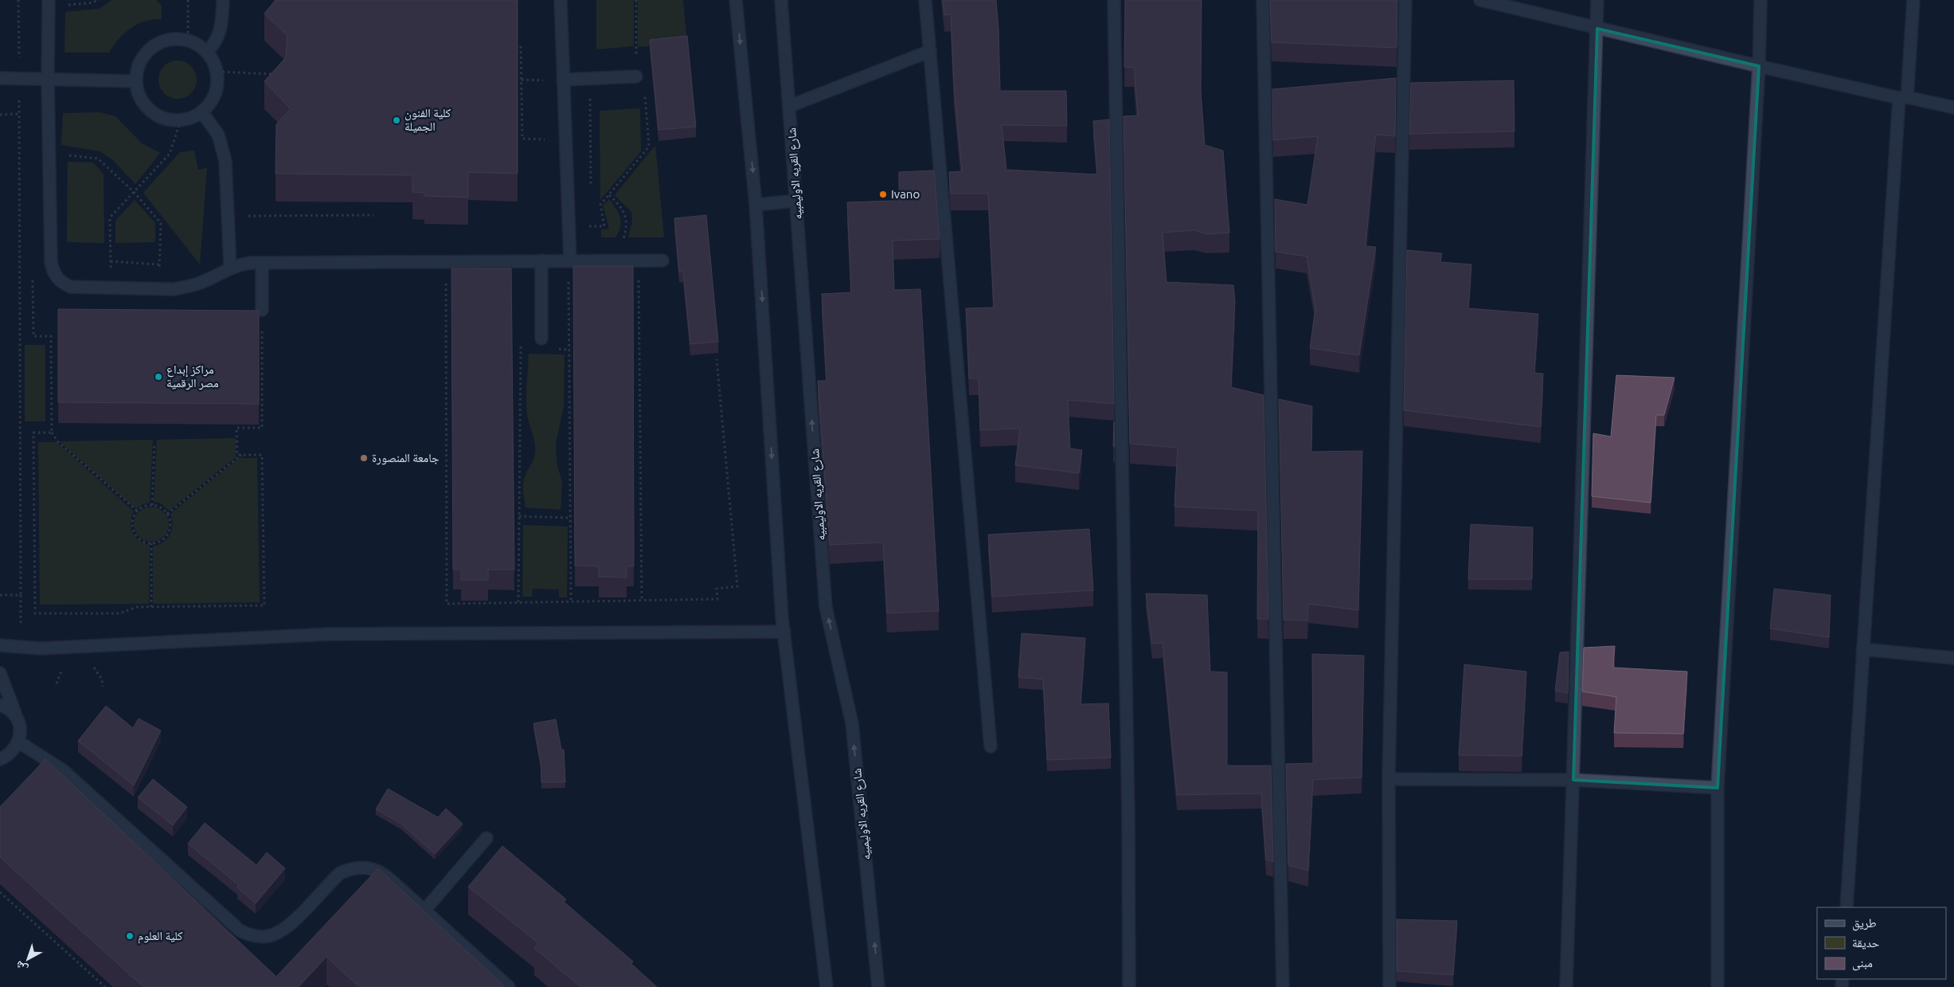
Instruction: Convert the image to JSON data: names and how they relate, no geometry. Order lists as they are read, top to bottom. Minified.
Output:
{"streets":{"street":["شارع القريه الاوليمبيه"]},"places":["كلية الفنون الجميلة","Ivano","مراكز إبداع مصر الرقمية","جامعة المنصورة","كلية العلوم"],"legend":["طريق","حديقة","مبنى"],"north":"bottom left"}
